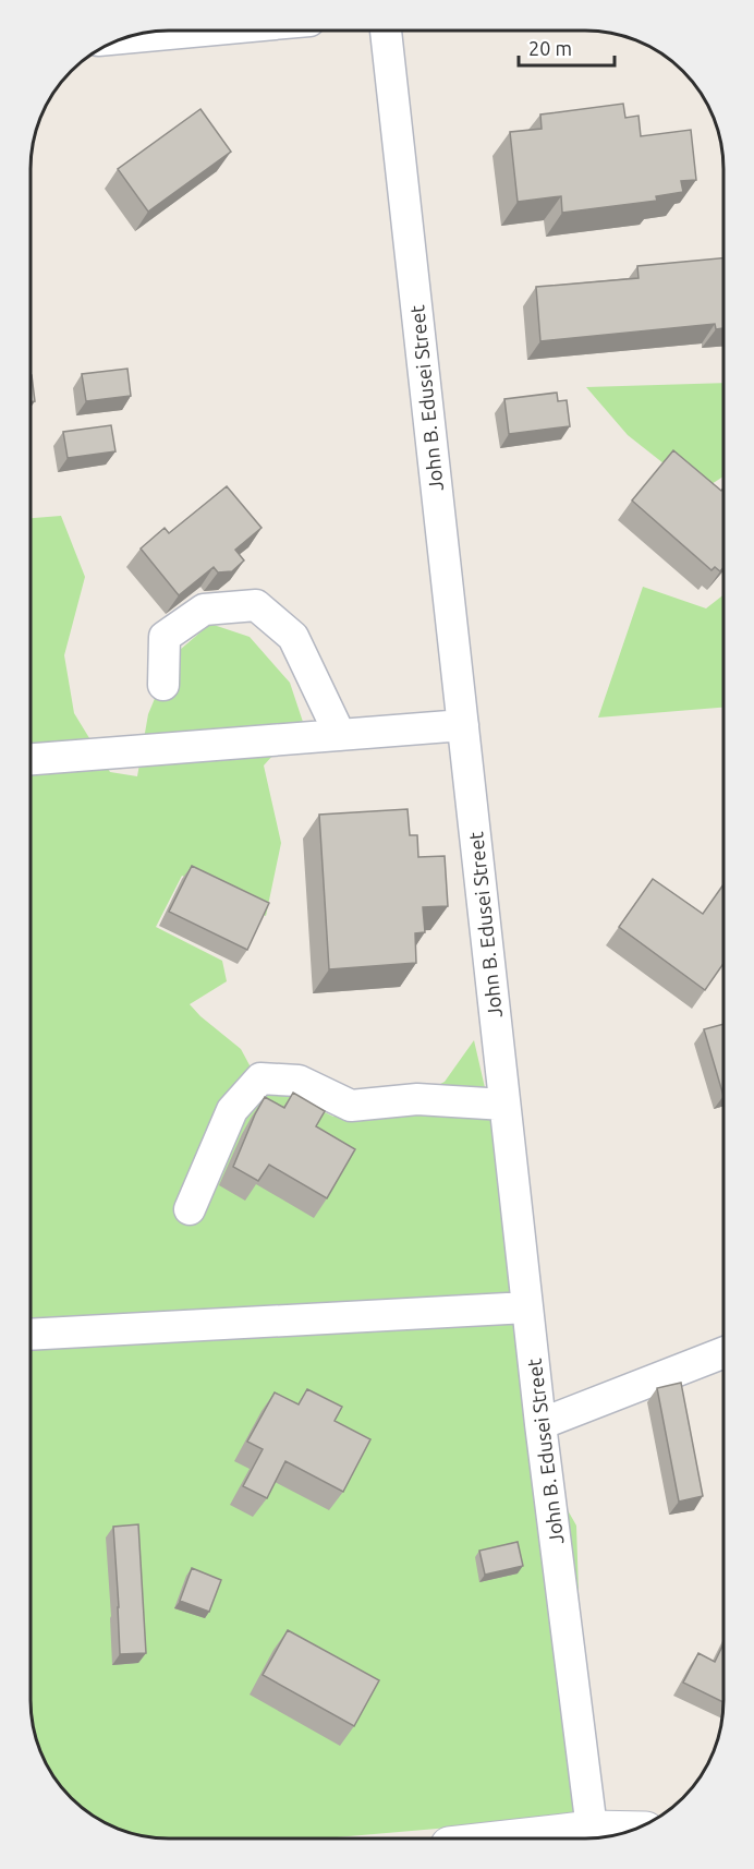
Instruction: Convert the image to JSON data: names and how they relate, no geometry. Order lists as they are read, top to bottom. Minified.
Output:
{"streets":{"street":["John B. Edusei Street"]},"scale_bar":"20 m"}
